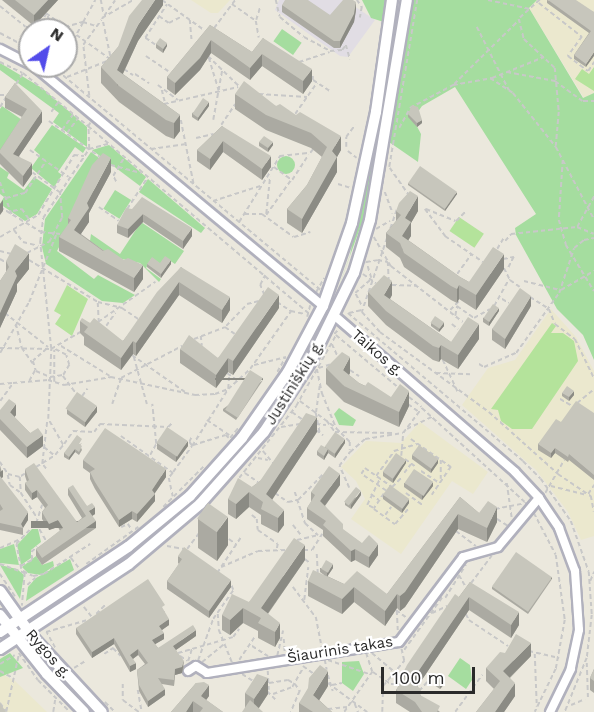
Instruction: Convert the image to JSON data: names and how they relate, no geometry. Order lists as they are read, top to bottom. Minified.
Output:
{"streets":{"main road":["Taikos g.","Justiniškių g.","Rygos g."],"street":["Šiaurinis takas"]},"crossings":[["Taikos g.","Justiniškių g."],["Justiniškių g.","Rygos g."]],"scale_bar":"100 m","north":"top right"}
